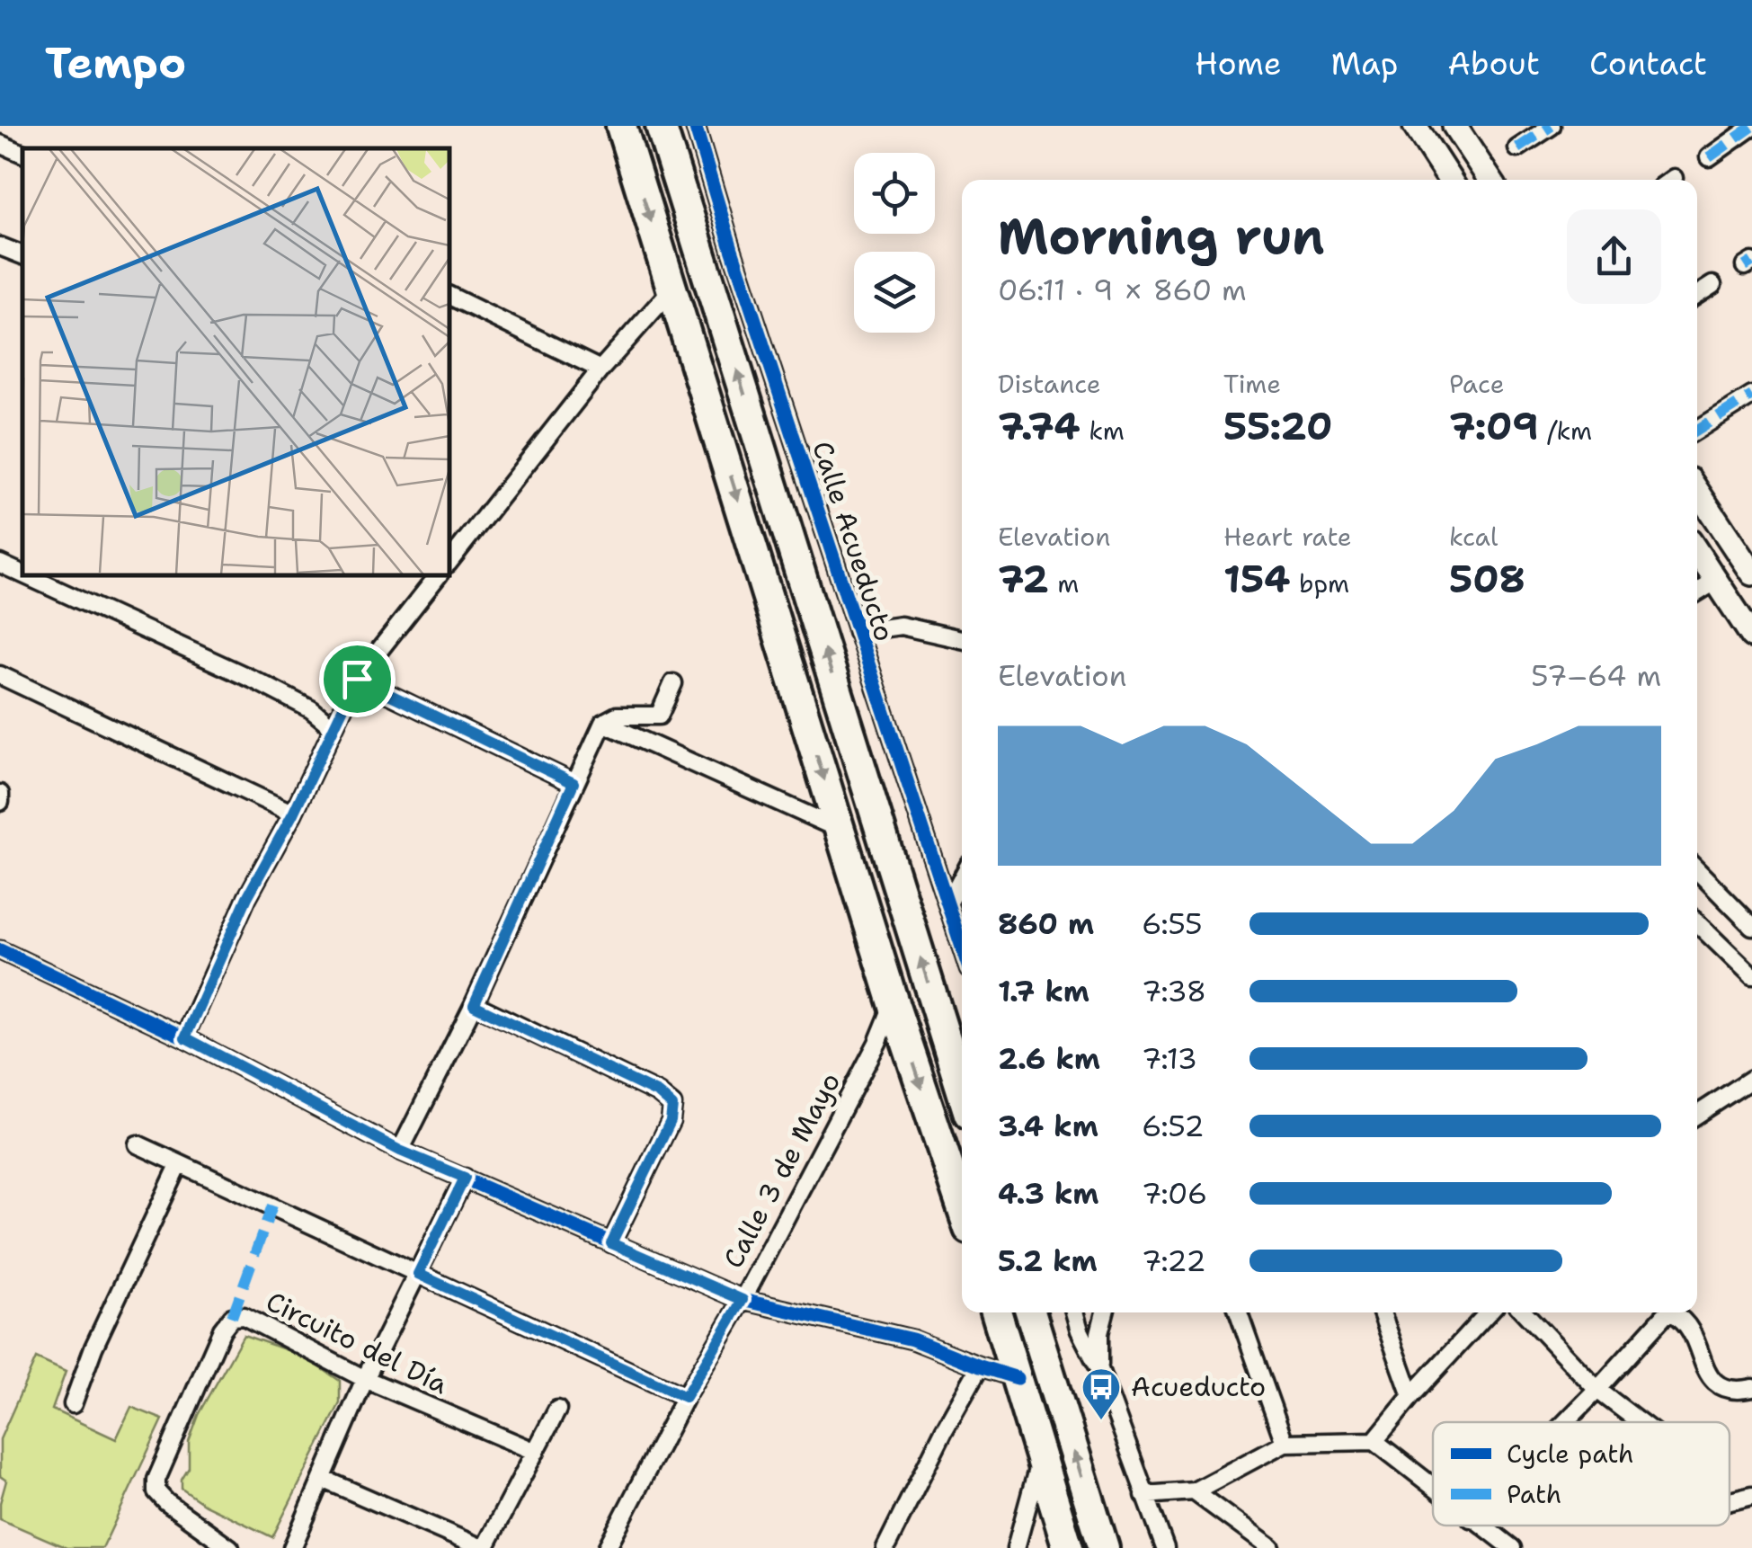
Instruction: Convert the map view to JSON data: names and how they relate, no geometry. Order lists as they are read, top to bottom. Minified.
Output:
{"streets":{"street":["Calle Acueducto","Calle 3 de Mayo","Circuito del Día"]},"places":{"bus stop":["Acueducto"]},"legend":["Cycle path","Path"],"page":{"header":"Tempo","nav":["Home","Map","About","Contact"],"heading":["Morning run","06:11 · 9 × 860 m"],"stats":[["Distance","7.74 km"],["Time","55:20"],["Pace","7:09 /km"],["Elevation","72 m"],["Heart rate","154 bpm"],["kcal","508"]],"chart":["Elevation","57–64 m"],"list":[{"name":"860 m","note":"6:55"},{"name":"1.7 km","note":"7:38"},{"name":"2.6 km","note":"7:13"},{"name":"3.4 km","note":"6:52"},{"name":"4.3 km","note":"7:06"},{"name":"5.2 km","note":"7:22"}]}}
